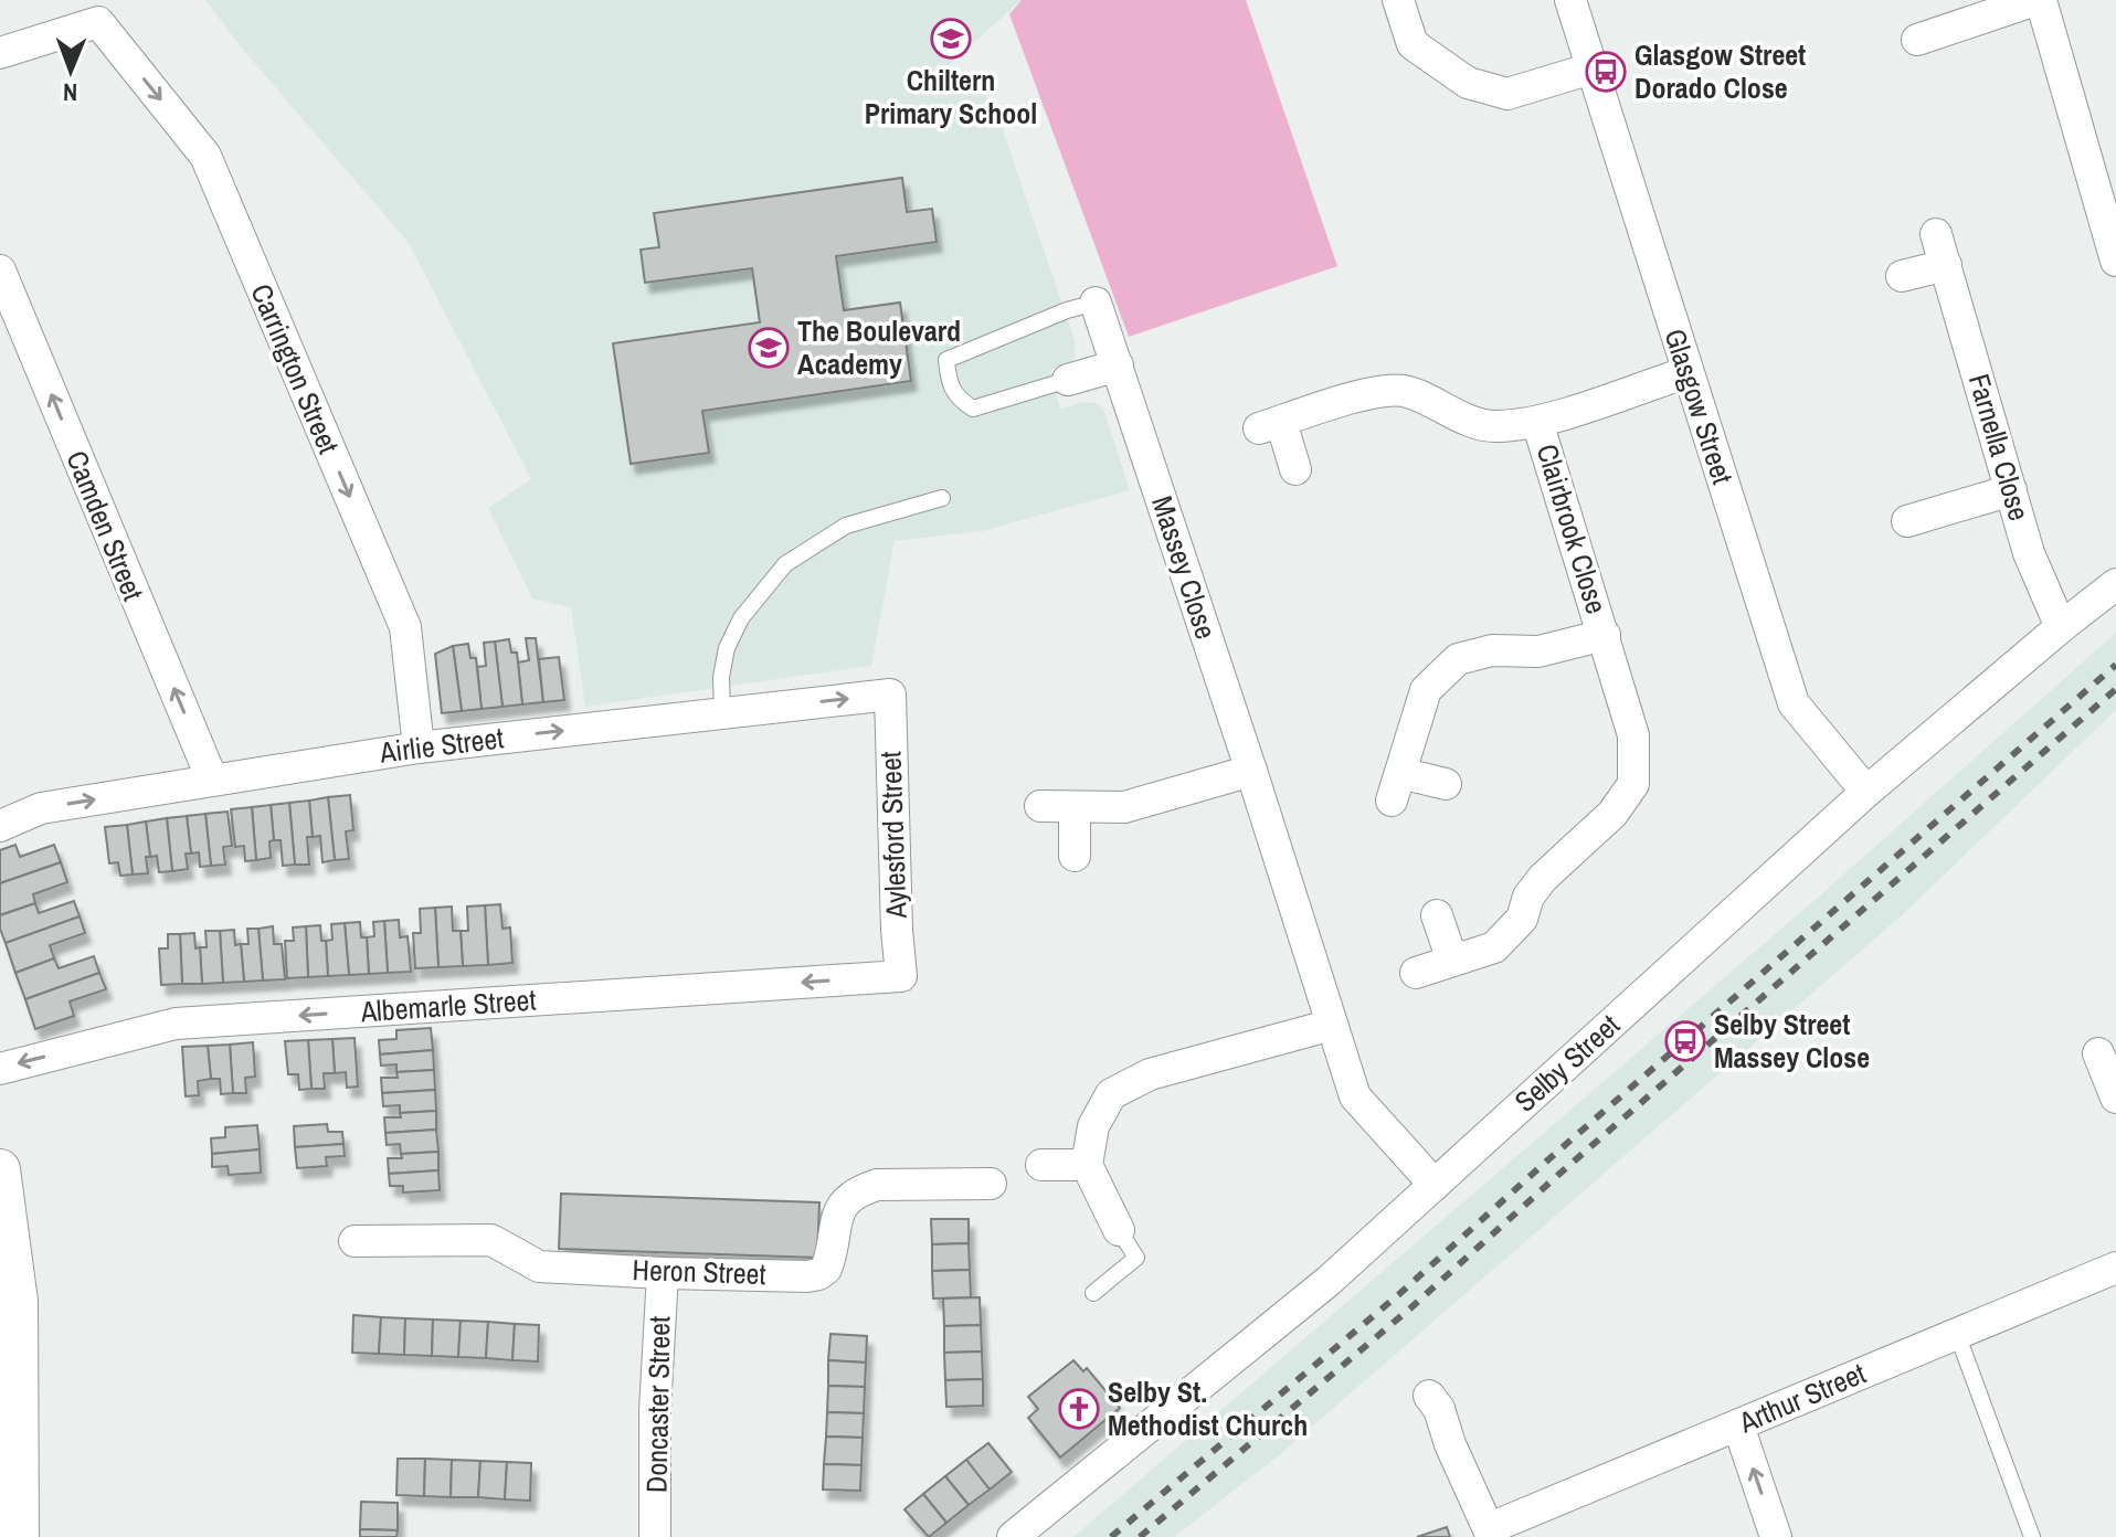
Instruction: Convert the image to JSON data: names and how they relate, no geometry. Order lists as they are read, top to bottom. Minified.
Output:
{"streets":{"street":["Carrington Street","Glasgow Street","Farnella Close","Camden Street","Clairbrook Close","Massey Close","Airlie Street","Aylesford Street","Albemarle Street","Selby Street","Heron Street","Arthur Street","Doncaster Street"]},"crossings":[["Carrington Street","Airlie Street"],["Glasgow Street","Clairbrook Close"],["Glasgow Street","Selby Street"],["Farnella Close","Selby Street"],["Camden Street","Airlie Street"],["Massey Close","Selby Street"],["Airlie Street","Aylesford Street"],["Aylesford Street","Albemarle Street"],["Heron Street","Doncaster Street"]],"one_way":["Carrington Street","Camden Street","Airlie Street","Albemarle Street"],"places":{"school or university":["Chiltern Primary School","The Boulevard Academy"],"bus stop":["Glasgow Street Dorado Close","Selby Street Massey Close"],"church":["Selby St. Methodist Church"]},"north":"bottom"}
